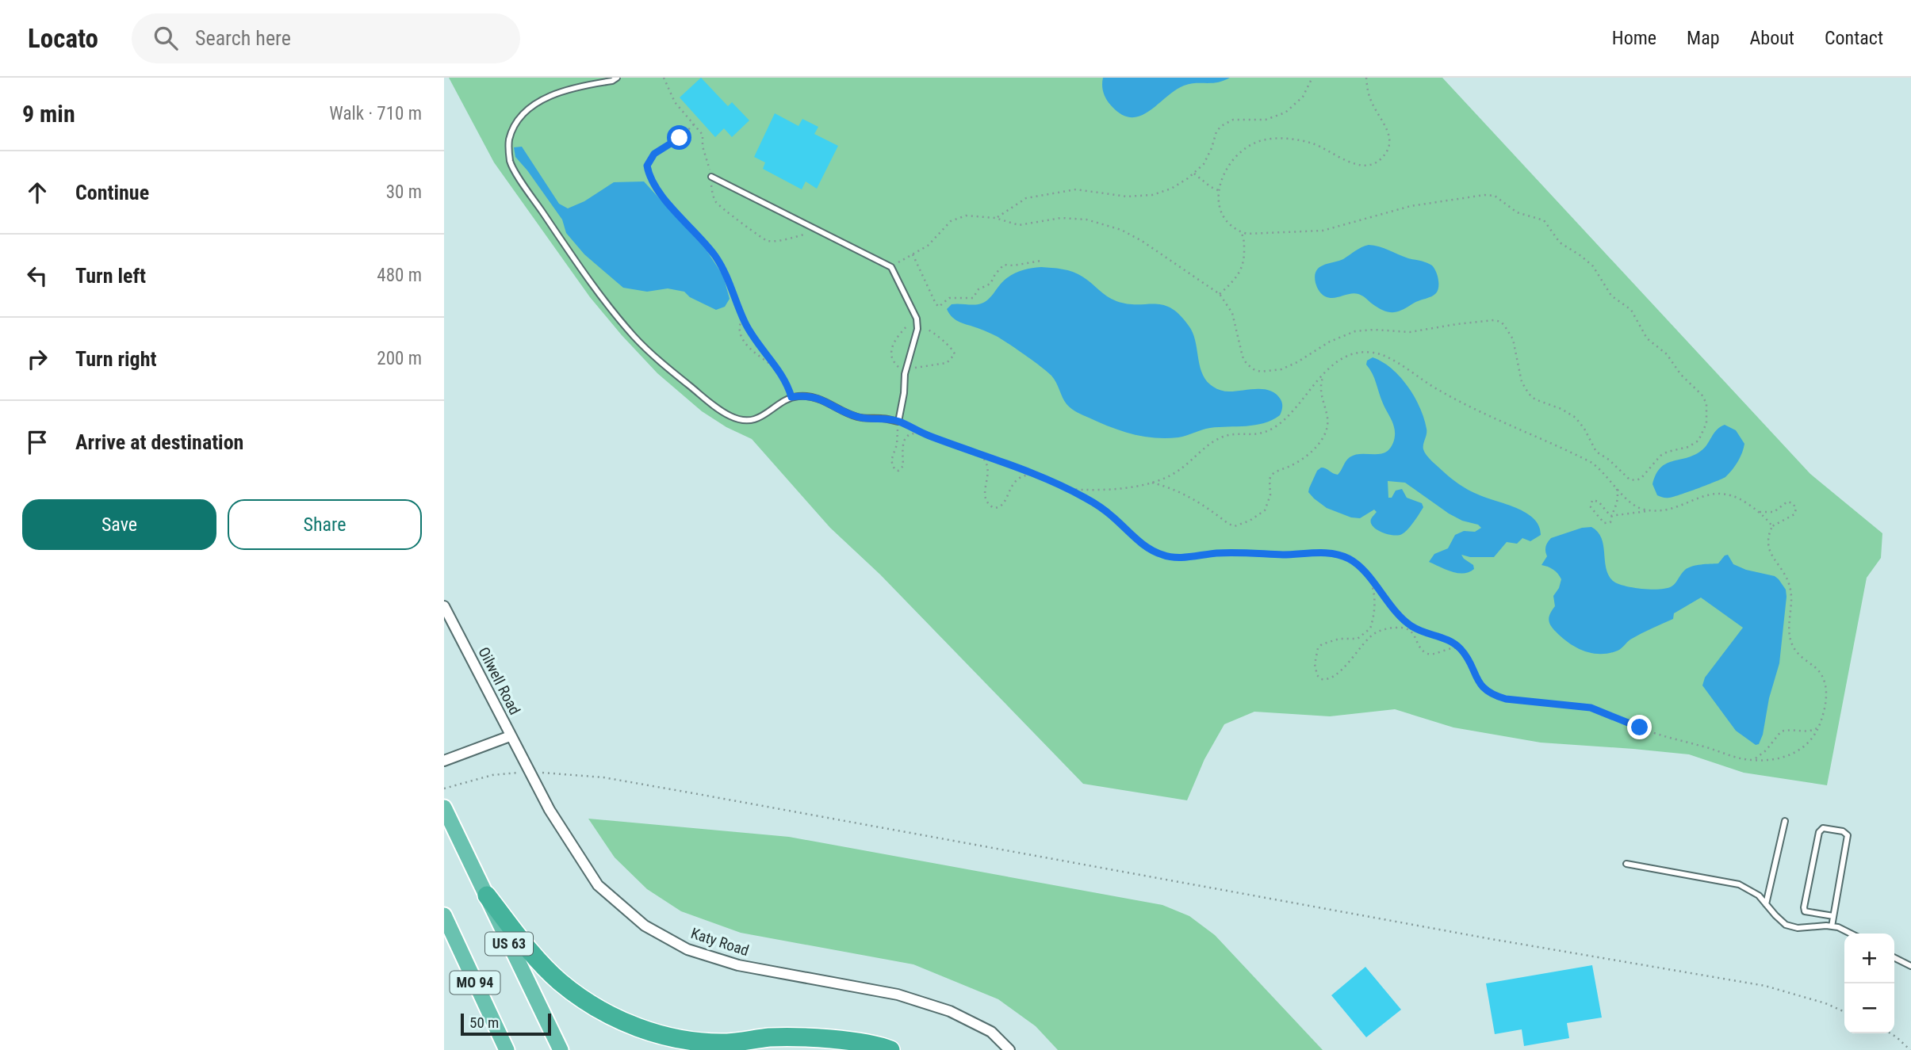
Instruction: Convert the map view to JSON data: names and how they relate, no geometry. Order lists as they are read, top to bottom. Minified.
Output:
{"streets":{"highway":["US 63","MO 94"],"street":["Oilwell Road","Katy Road"]},"crossings":[["Oilwell Road","Katy Road"]],"scale_bar":"50 m","page":{"header":"Locato","search":"Search here","nav":["Home","Map","About","Contact"],"heading":["9 min","Walk · 710 m"],"list":[["Continue","30 m"],["Turn left","480 m"],["Turn right","200 m"],"Arrive at destination"],"buttons":["Save","Share"],"map_buttons":["+","−"],"scale":"50 m"}}
